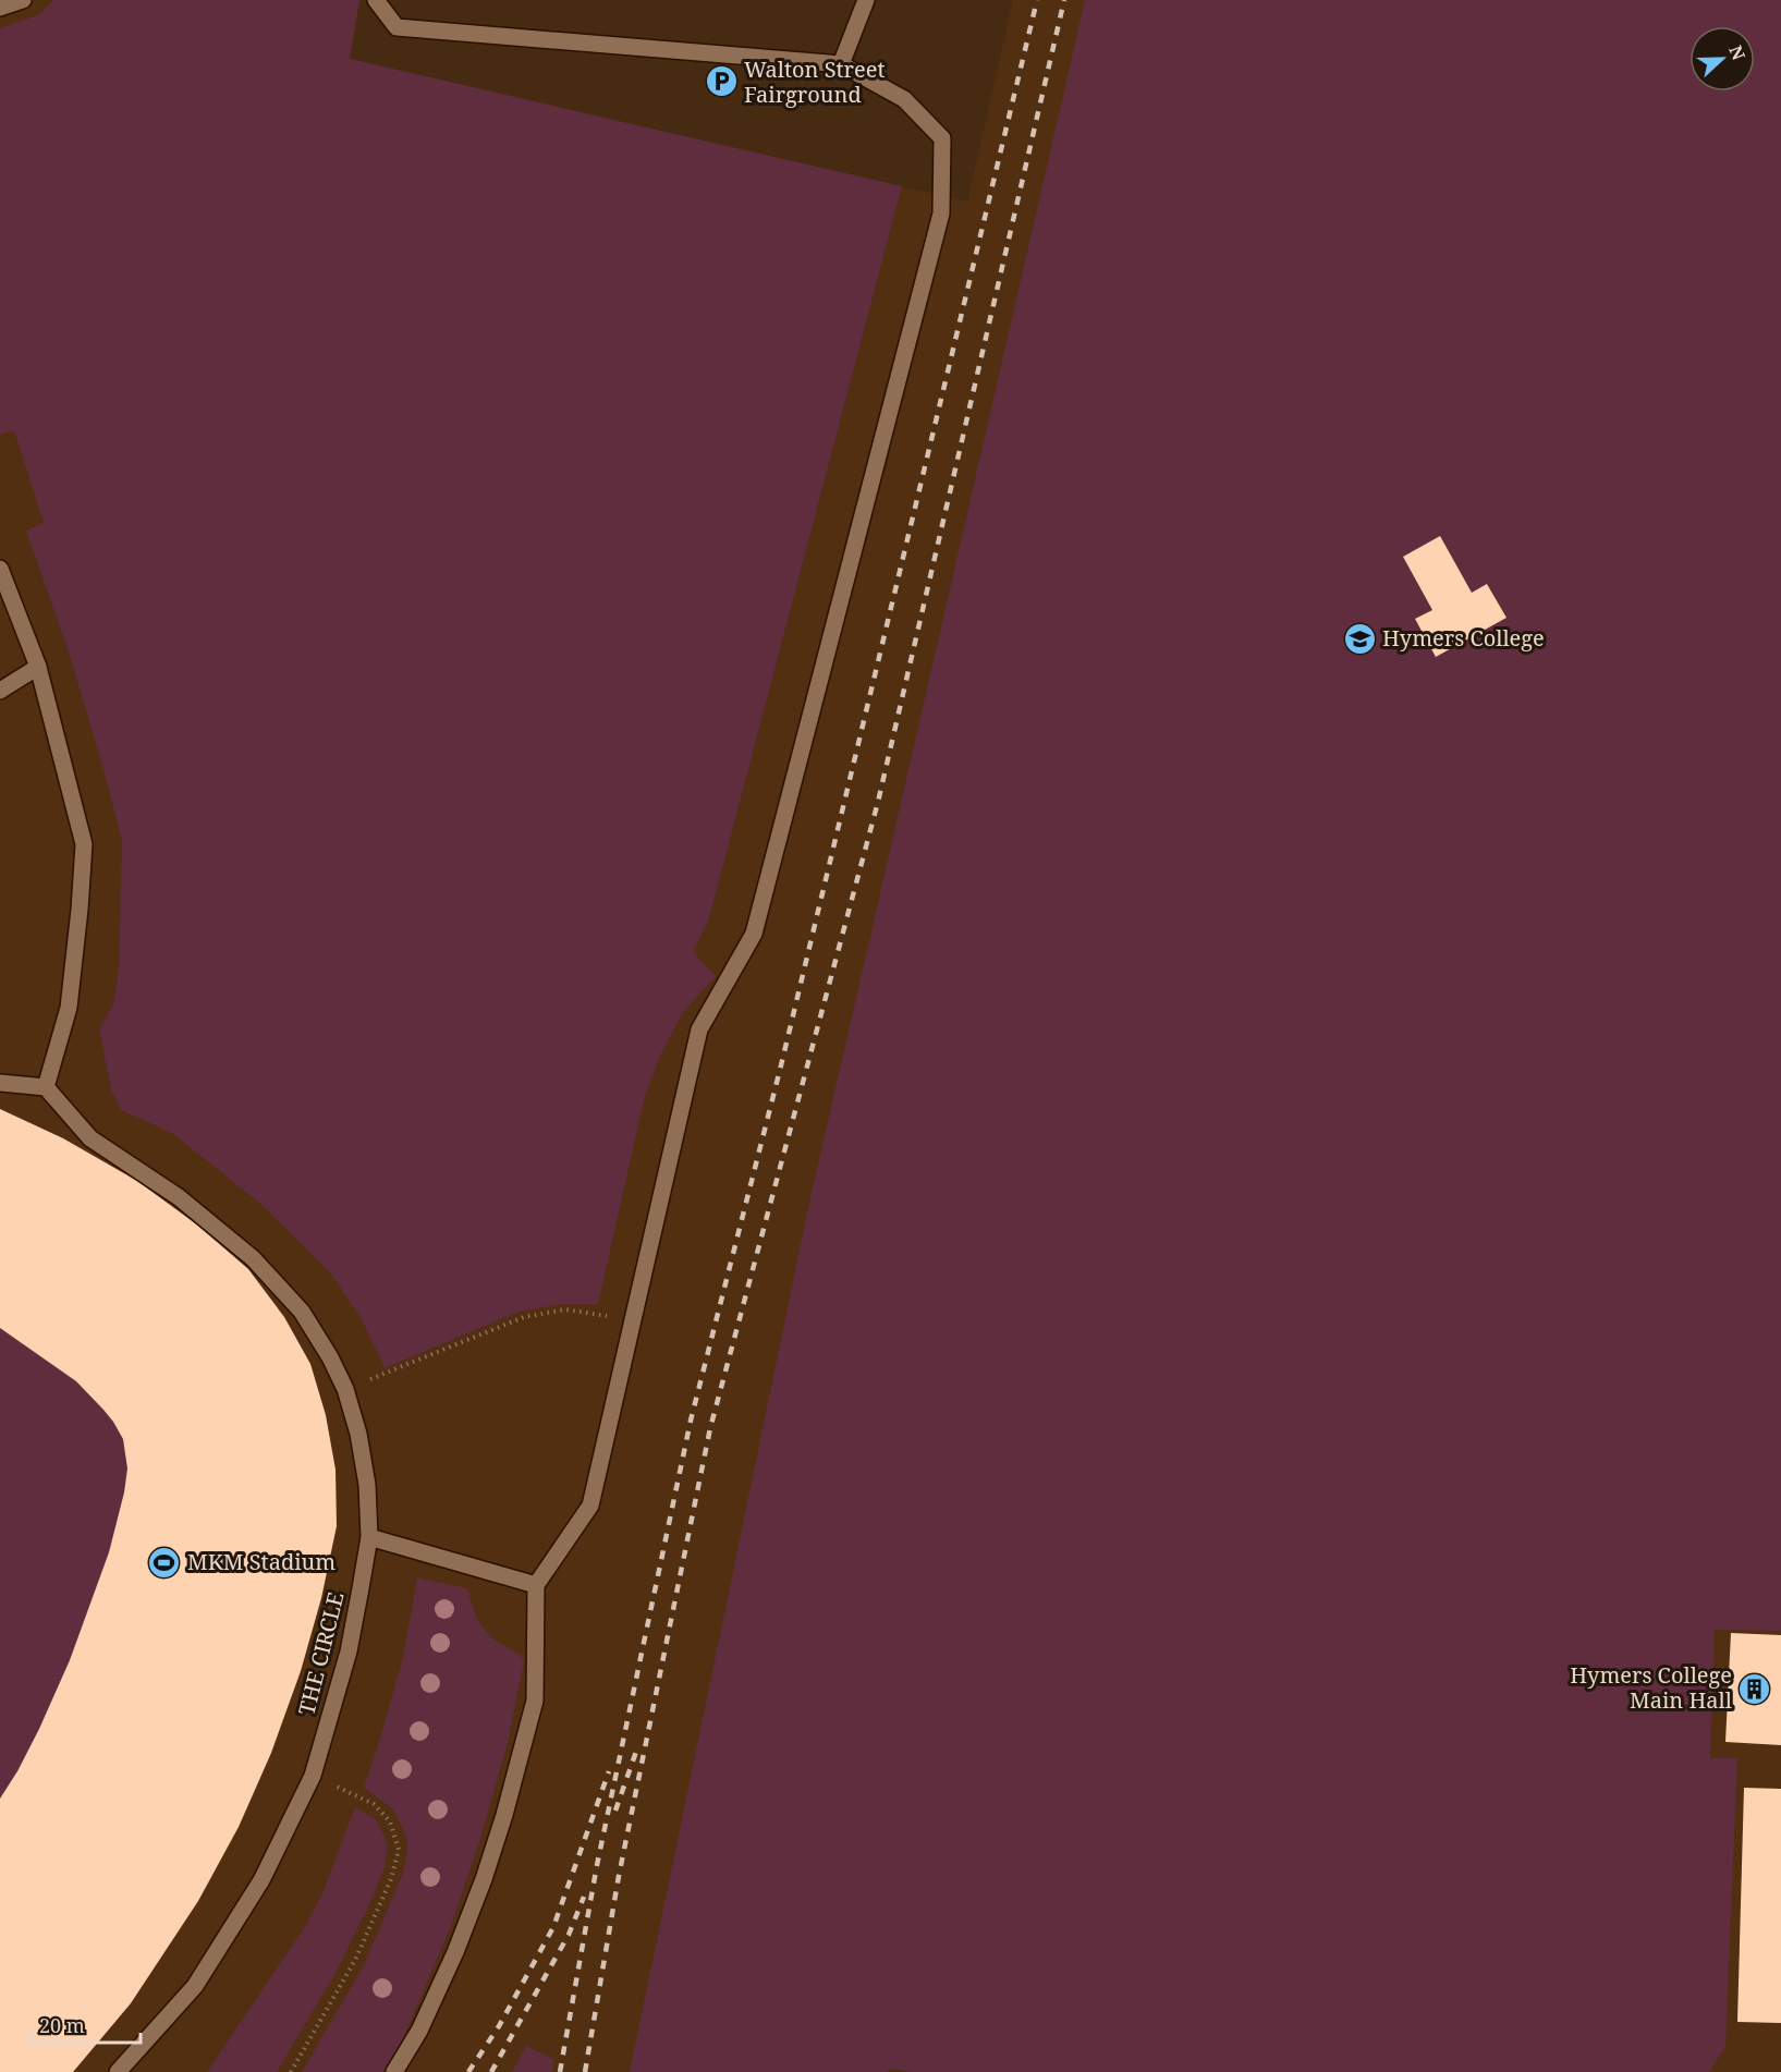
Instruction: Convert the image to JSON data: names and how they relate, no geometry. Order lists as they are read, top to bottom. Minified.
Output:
{"streets":{"lane":["THE CIRCLE"]},"places":{"parking":["Walton Street Fairground"],"school or university":["Hymers College"],"sports":["MKM Stadium"],"building":["Hymers College Main Hall"]},"scale_bar":"20 m","north":"right"}
